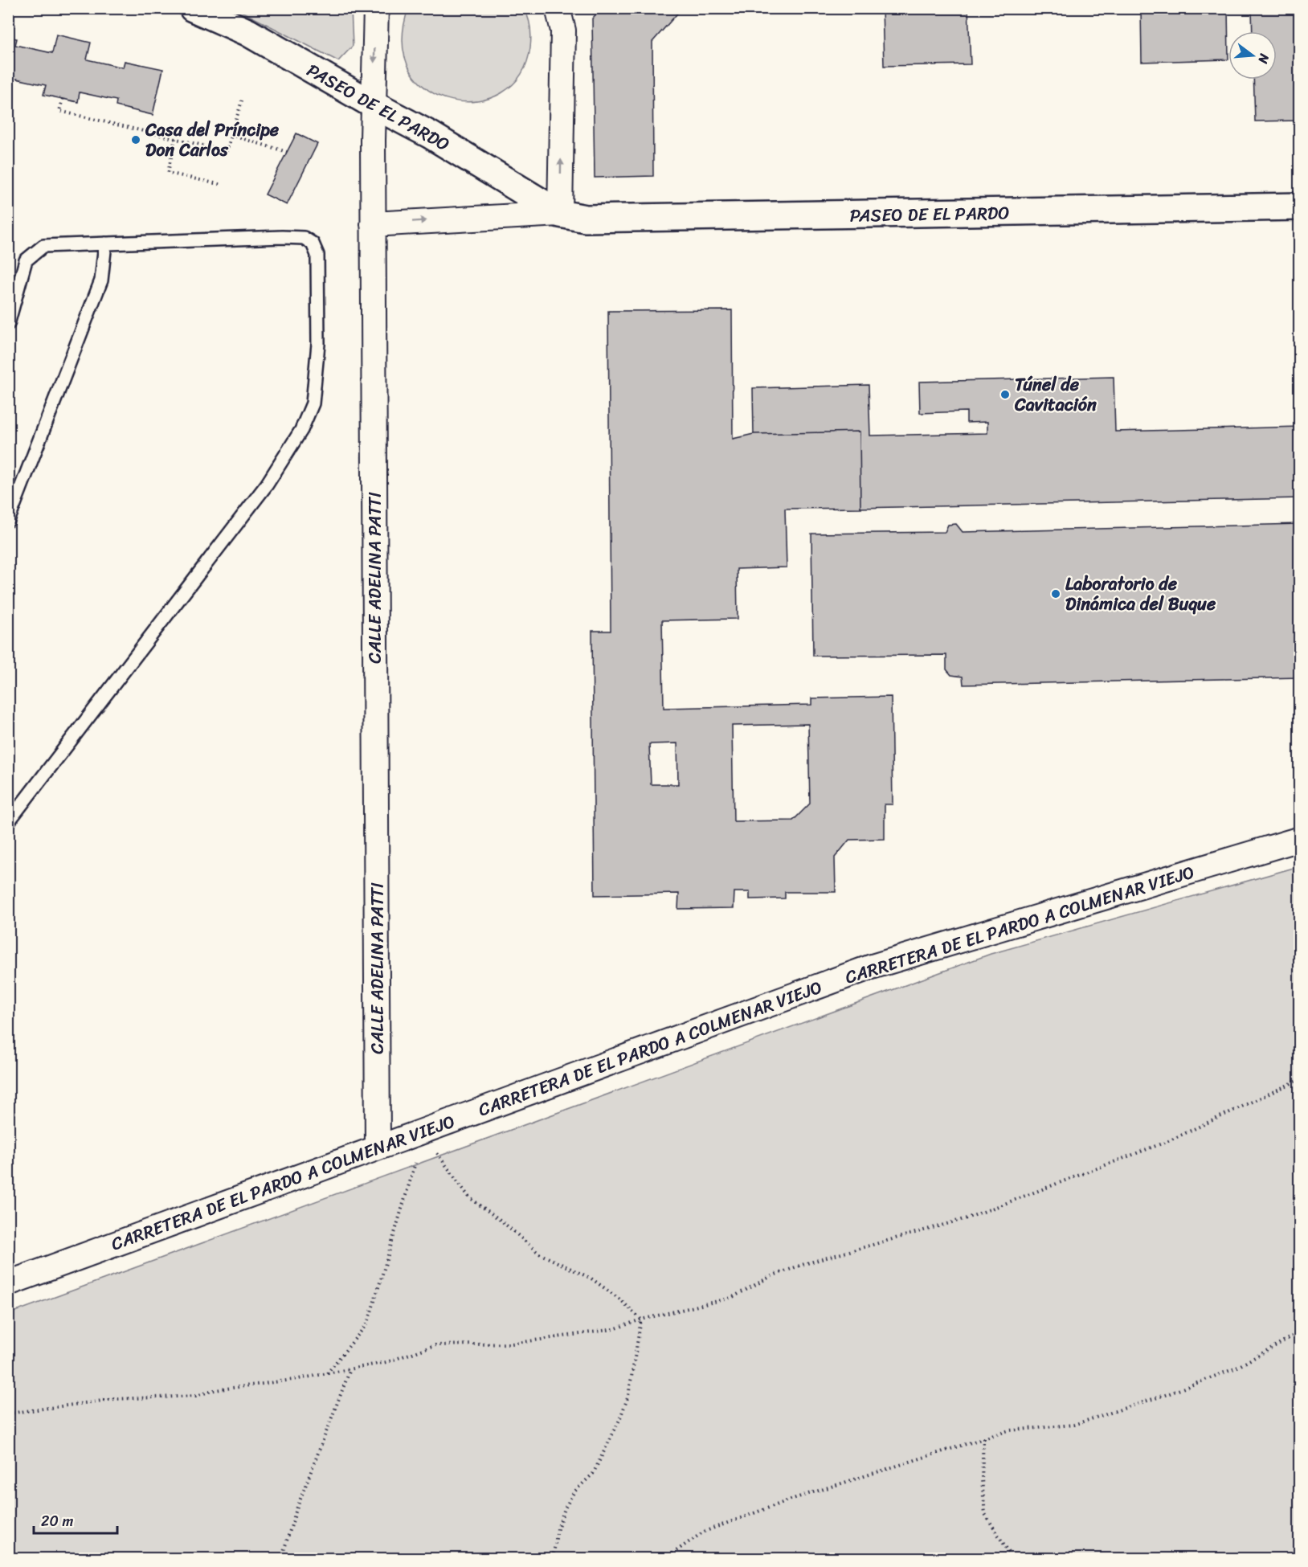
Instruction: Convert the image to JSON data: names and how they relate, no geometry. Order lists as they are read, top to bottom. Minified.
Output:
{"streets":{"street":["PASEO DE EL PARDO","CALLE ADELINA PATTI","CARRETERA DE EL PARDO A COLMENAR VIEJO"]},"crossings":[["PASEO DE EL PARDO","CALLE ADELINA PATTI"],["CALLE ADELINA PATTI","CARRETERA DE EL PARDO A COLMENAR VIEJO"]],"places":["Casa del Príncipe Don Carlos","Túnel de Cavitación","Laboratorio de Dinámica del Buque"],"scale_bar":"20 m","north":"right"}
